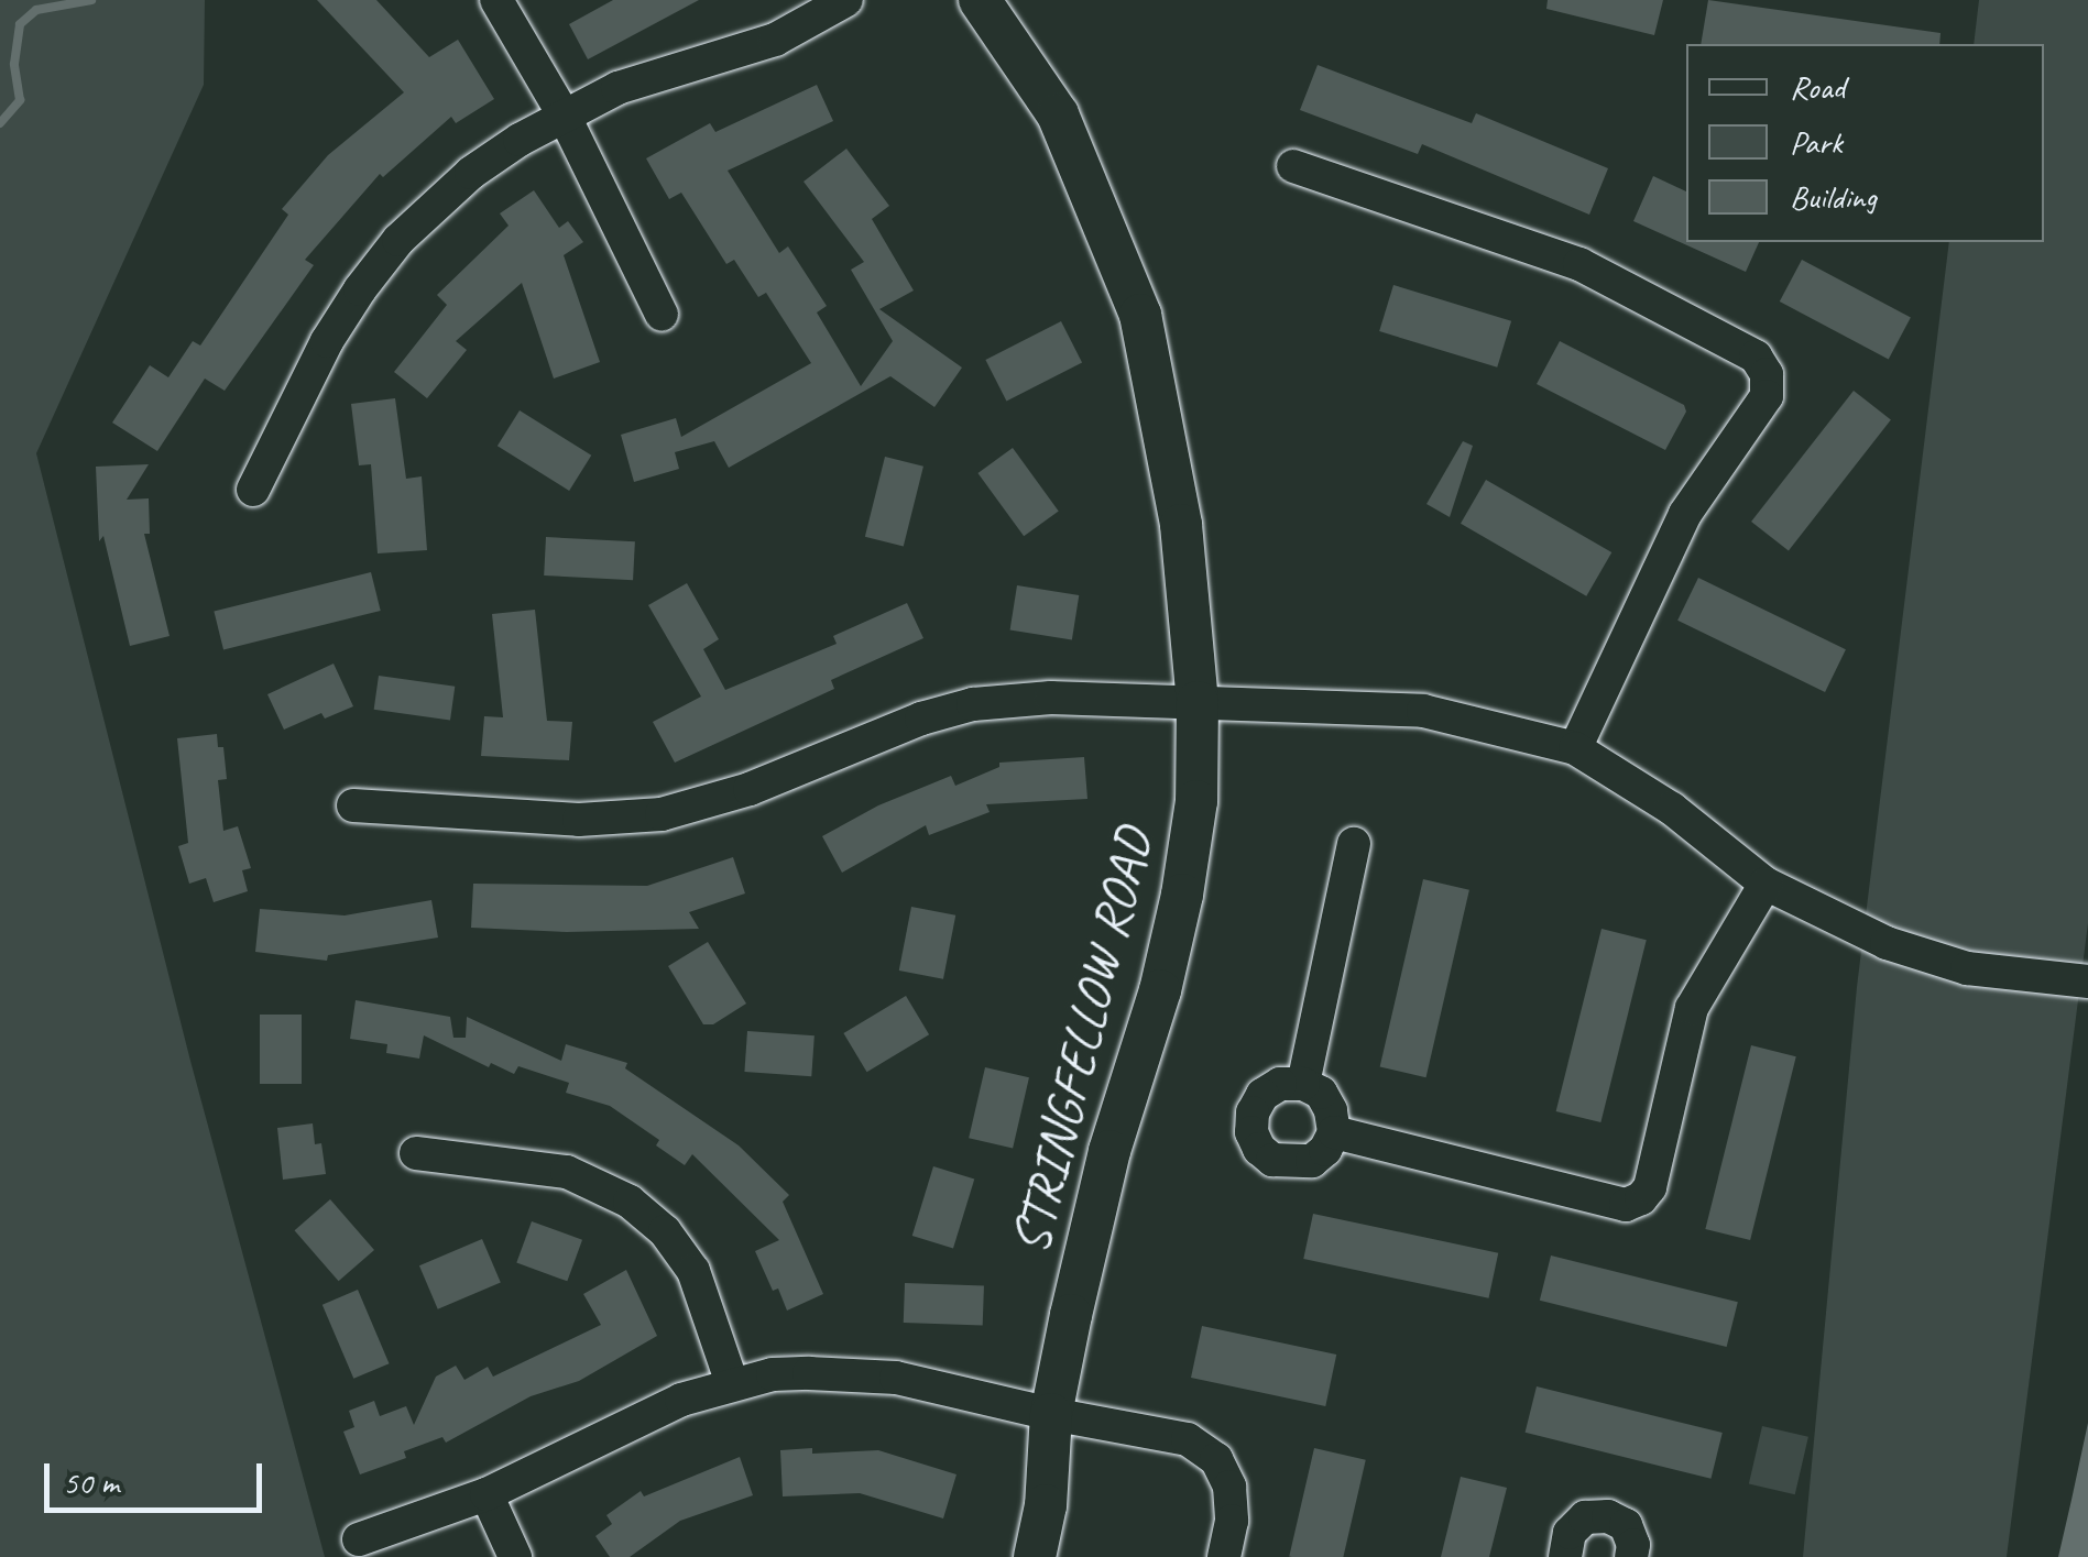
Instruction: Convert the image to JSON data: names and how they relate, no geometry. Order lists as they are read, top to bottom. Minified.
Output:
{"streets":{"main road":["STRINGFELLOW ROAD"]},"legend":["Road","Park","Building"],"scale_bar":"50 m"}
